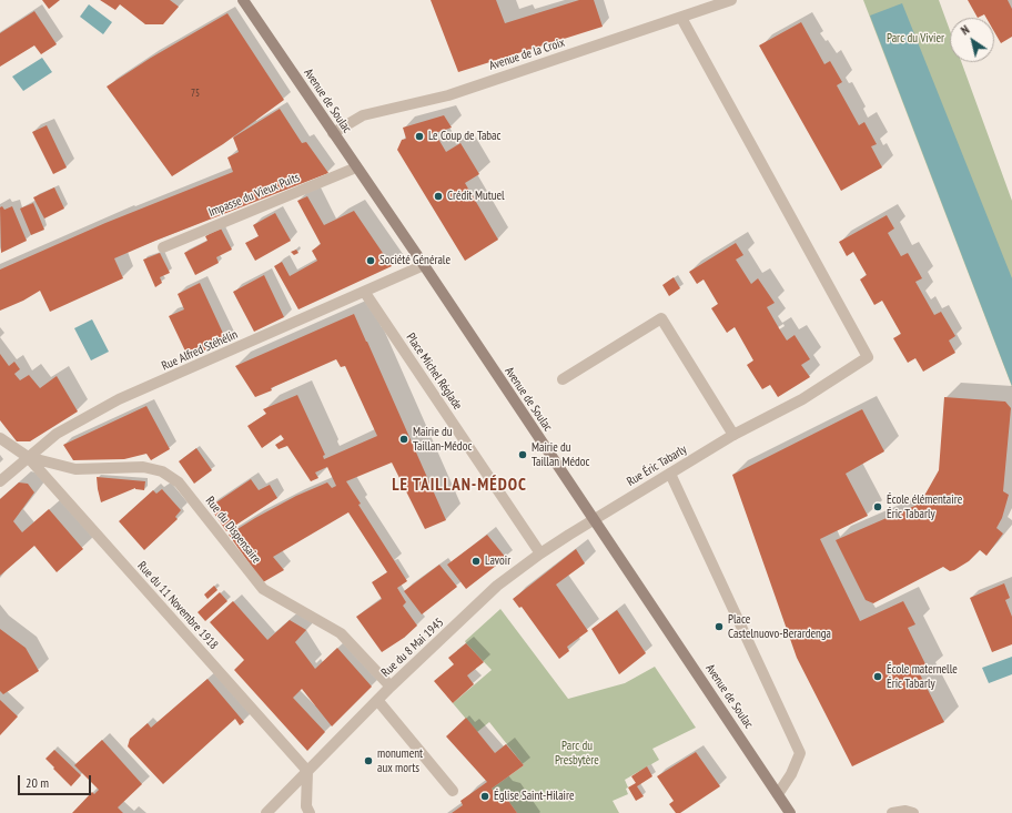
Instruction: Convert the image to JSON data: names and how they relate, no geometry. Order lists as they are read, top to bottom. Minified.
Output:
{"streets":{"main road":["Avenue de Soulac"],"street":["Avenue de la Croix","Impasse du Vieux Puits","Rue Alfred Stéhélin","Place Michel Réglade","Rue Éric Tabarly","Rue du Dispensaire","Rue du 11 Novembre 1918","Rue du 8 Mai 1945"]},"crossings":[["Avenue de la Croix","Avenue de Soulac"],["Avenue de la Croix","Rue Éric Tabarly"],["Avenue de Soulac","Impasse du Vieux Puits"],["Avenue de Soulac","Rue Alfred Stéhélin"],["Avenue de Soulac","Rue Éric Tabarly"],["Avenue de Soulac","Rue du 8 Mai 1945"],["Rue Alfred Stéhélin","Place Michel Réglade"],["Rue Alfred Stéhélin","Rue du Dispensaire"],["Rue Alfred Stéhélin","Rue du 11 Novembre 1918"],["Place Michel Réglade","Rue du 8 Mai 1945"],["Rue Éric Tabarly","Rue du 8 Mai 1945"],["Rue du Dispensaire","Rue du 11 Novembre 1918"],["Rue du Dispensaire","Rue du 8 Mai 1945"],["Rue du 11 Novembre 1918","Rue du 8 Mai 1945"]],"districts":["LE TAILLAN-MÉDOC"],"parks":["Parc du Vivier","Parc du Presbytère"],"places":["Le Coup de Tabac","Crédit Mutuel","Société Générale","Mairie du Taillan-Médoc","Mairie du Taillan Médoc","École élémentaire Éric Tabarly","Lavoir","Place Castelnuovo-Berardenga","École maternelle Éric Tabarly","monument aux morts","Église Saint-Hilaire"],"house_numbers":["75"],"scale_bar":"20 m","north":"top left"}
